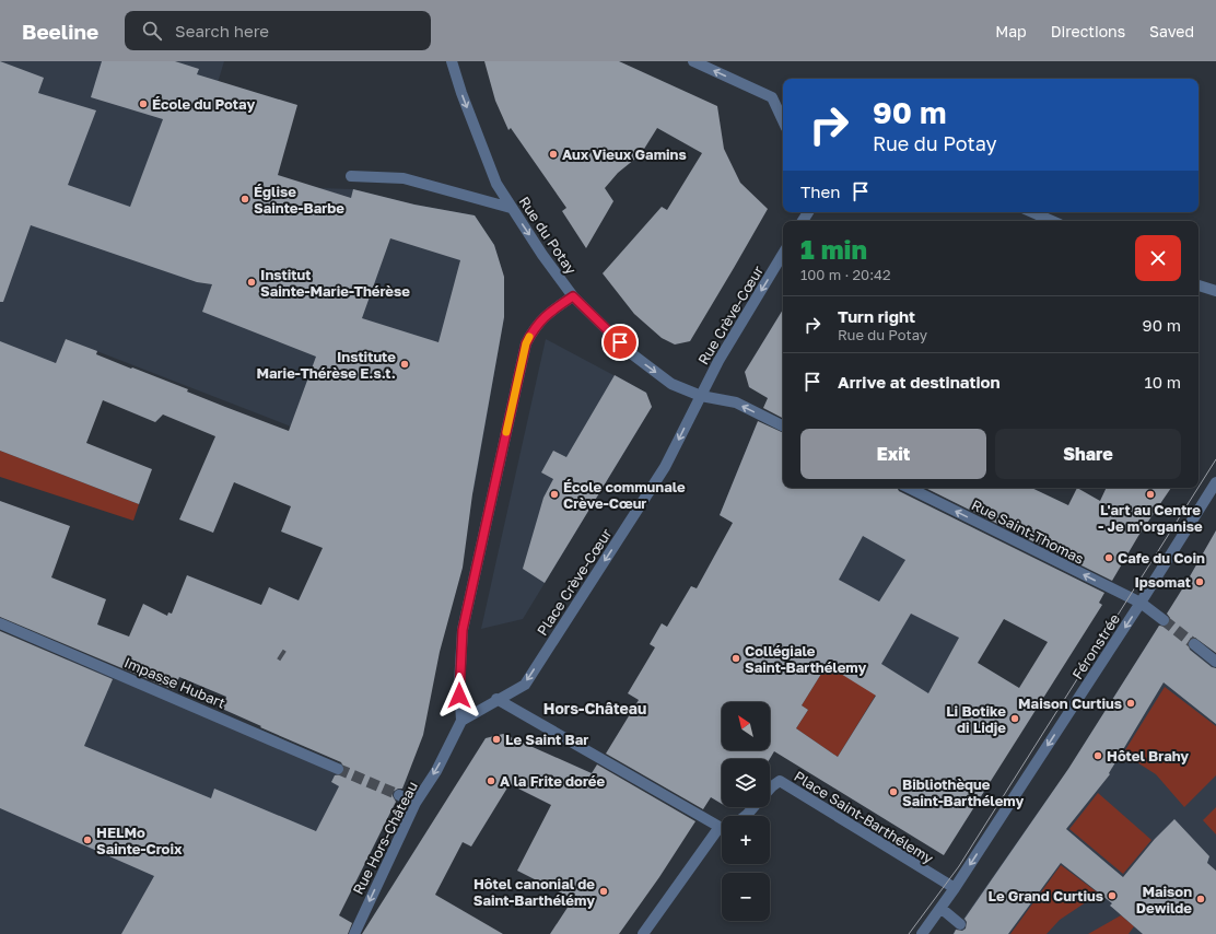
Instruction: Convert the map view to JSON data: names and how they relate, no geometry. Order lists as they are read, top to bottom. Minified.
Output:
{"streets":{"street":["Rue du Potay","Rue Crève-Cœur","Rue Saint-Thomas","Place Crève-Cœur","Féronstrée","Impasse Hubart","Place Saint-Barthélemy","Rue Hors-Château"]},"crossings":[["Rue du Potay","Rue Crève-Cœur"],["Rue du Potay","Place Crève-Cœur"],["Rue Crève-Cœur","Place Crève-Cœur"],["Rue Saint-Thomas","Féronstrée"],["Place Crève-Cœur","Rue Hors-Château"],["Féronstrée","Place Saint-Barthélemy"]],"one_way":["Rue du Potay","Rue Crève-Cœur","Rue Saint-Thomas","Place Crève-Cœur","Féronstrée","Rue Hors-Château"],"districts":["Hors-Château"],"places":["École du Potay","Aux Vieux Gamins","Église Sainte-Barbe","Institut Sainte-Marie-Thérèse","Institute Marie-Thérèse E.s.t.","École communale Crève-Cœur","L'art au Centre - Je m'organise","Cafe du Coin","Ipsomat","Collégiale Saint-Barthélemy","Maison Curtius","Li Botike di Lidje","Le Saint Bar","Hôtel Brahy","A la Frite dorée","Bibliothèque Saint-Barthélemy","HELMo Sainte-Croix","Hôtel canonial de Saint-Barthélémy","Le Grand Curtius","Maison Dewilde"],"north":"top left","page":{"header":"Beeline","search":"Search here","nav":["Map","Directions","Saved"],"turn":["90 m","Rue du Potay"],"then":"Then","heading":["1 min","100 m · 20:42"],"list":[{"name":"Turn right","note":"Rue du Potay","value":"90 m"},{"name":"Arrive at destination","value":"10 m"}],"buttons":["Exit","Share"],"map_buttons":["+","−"]}}
